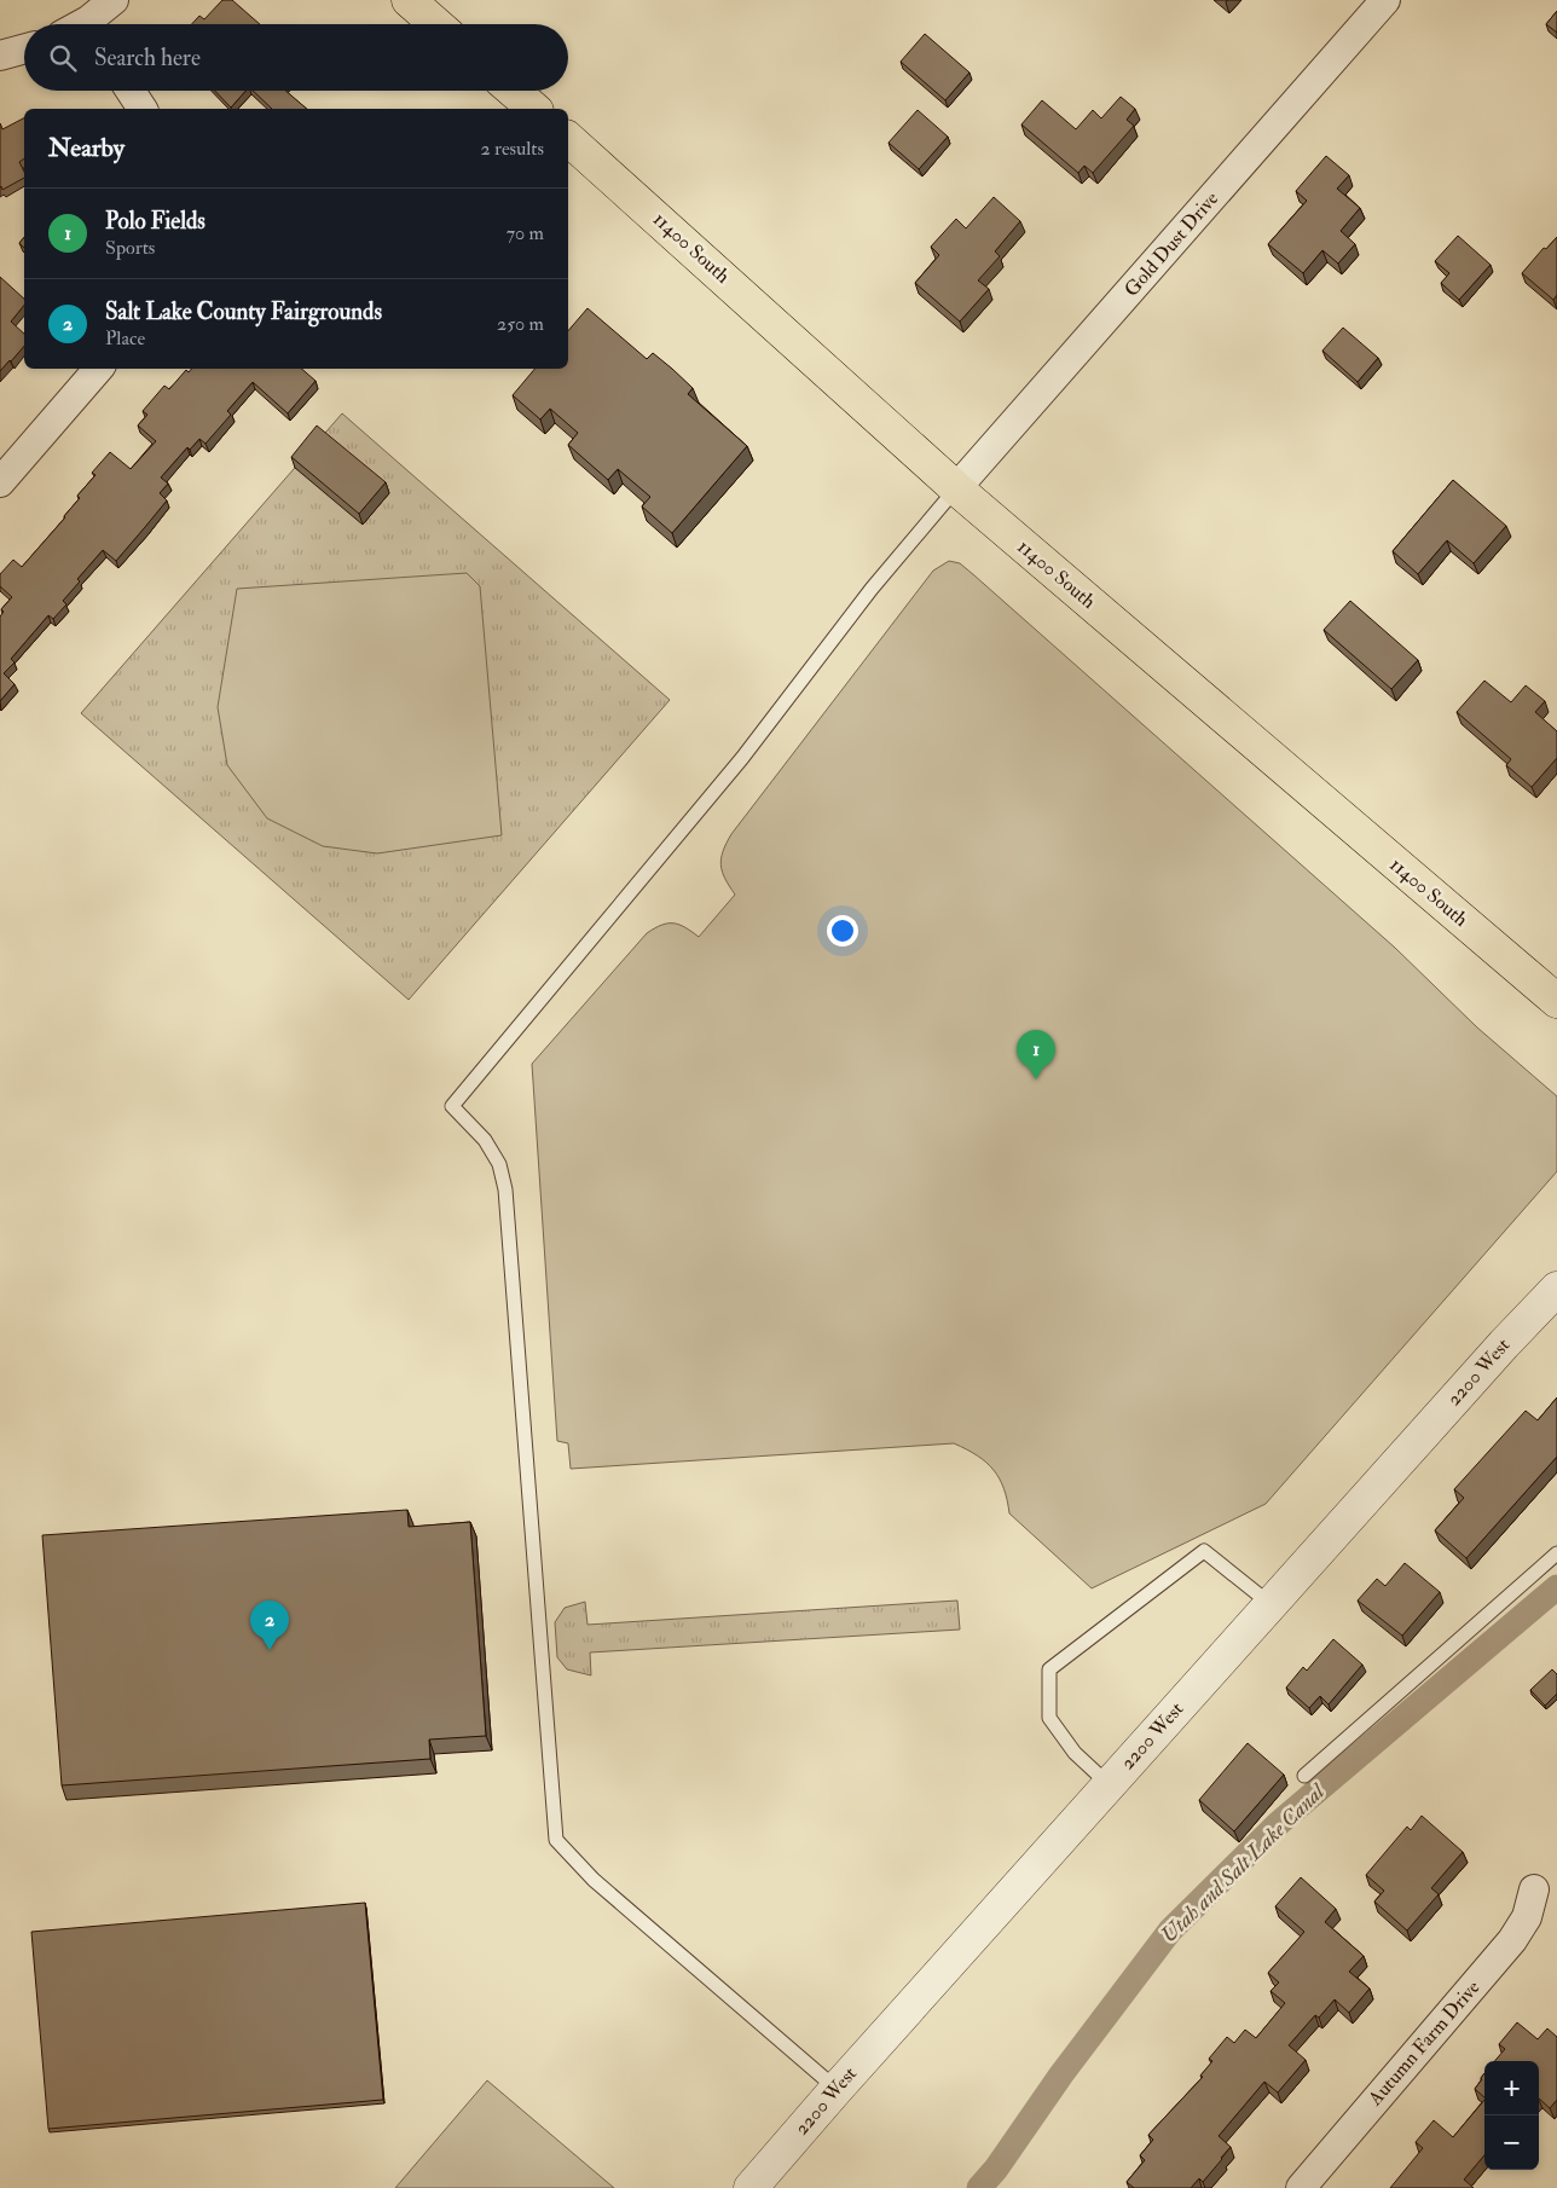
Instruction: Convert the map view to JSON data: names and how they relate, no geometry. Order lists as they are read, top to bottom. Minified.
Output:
{"streets":{"main road":["11400 South"],"street":["Gold Dust Drive","2200 West","Autumn Farm Drive"]},"crossings":[["Gold Dust Drive","11400 South"]],"water":["Utah and Salt Lake Canal"],"page":{"search":"Search here","heading":["Nearby","2 results"],"list":[{"mark":"1","name":"Polo Fields","note":"Sports","value":"70 m"},{"mark":"2","name":"Salt Lake County Fairgrounds","note":"Place","value":"250 m"}],"pins":["1","2"],"map_buttons":["+","−"]}}
